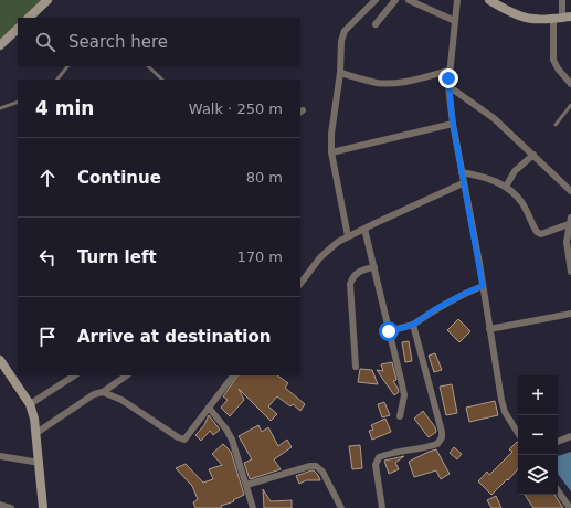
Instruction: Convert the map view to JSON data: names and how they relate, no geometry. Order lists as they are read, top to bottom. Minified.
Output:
{"page":{"search":"Search here","heading":["4 min","Walk · 250 m"],"list":[["Continue","80 m"],["Turn left","170 m"],"Arrive at destination"],"map_buttons":["+","−"]}}
